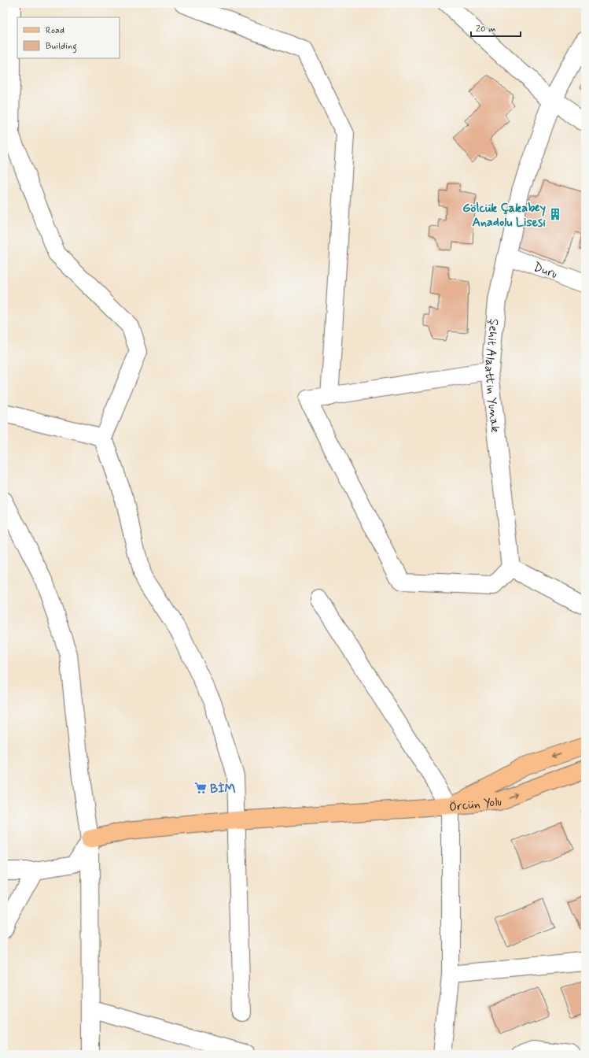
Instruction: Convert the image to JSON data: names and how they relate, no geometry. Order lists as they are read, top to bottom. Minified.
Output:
{"streets":{"main road":["Örcün Yolu"],"street":["Duru","Şehit Alaattin Yunak"]},"crossings":[["Duru","Şehit Alaattin Yunak"]],"places":{"building":["Gölcük Çakabey Anadolu Lisesi"],"supermarket":["BİM"]},"legend":["Road","Building"],"scale_bar":"20 m"}
